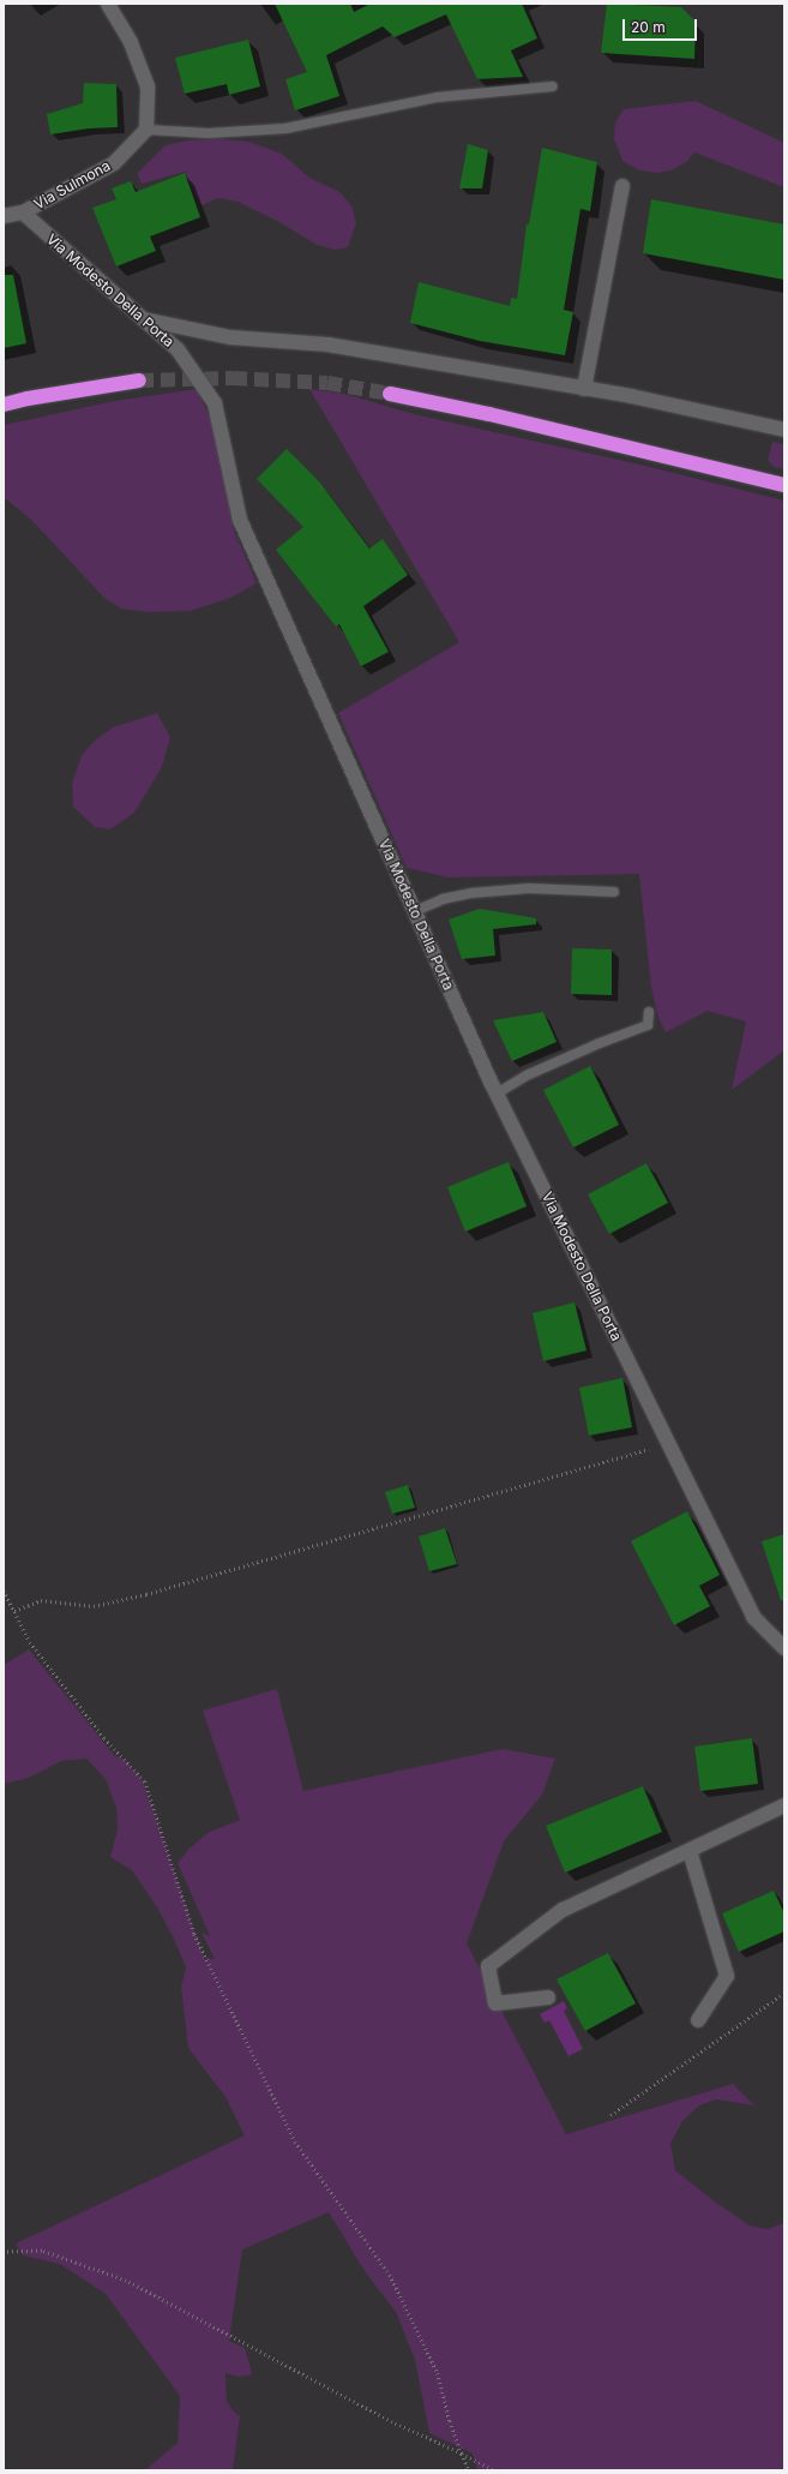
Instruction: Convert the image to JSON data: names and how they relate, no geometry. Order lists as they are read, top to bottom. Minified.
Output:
{"streets":{"street":["Via Sulmona","Via Modesto Della Porta"]},"crossings":[["Via Sulmona","Via Modesto Della Porta"]],"scale_bar":"20 m"}
